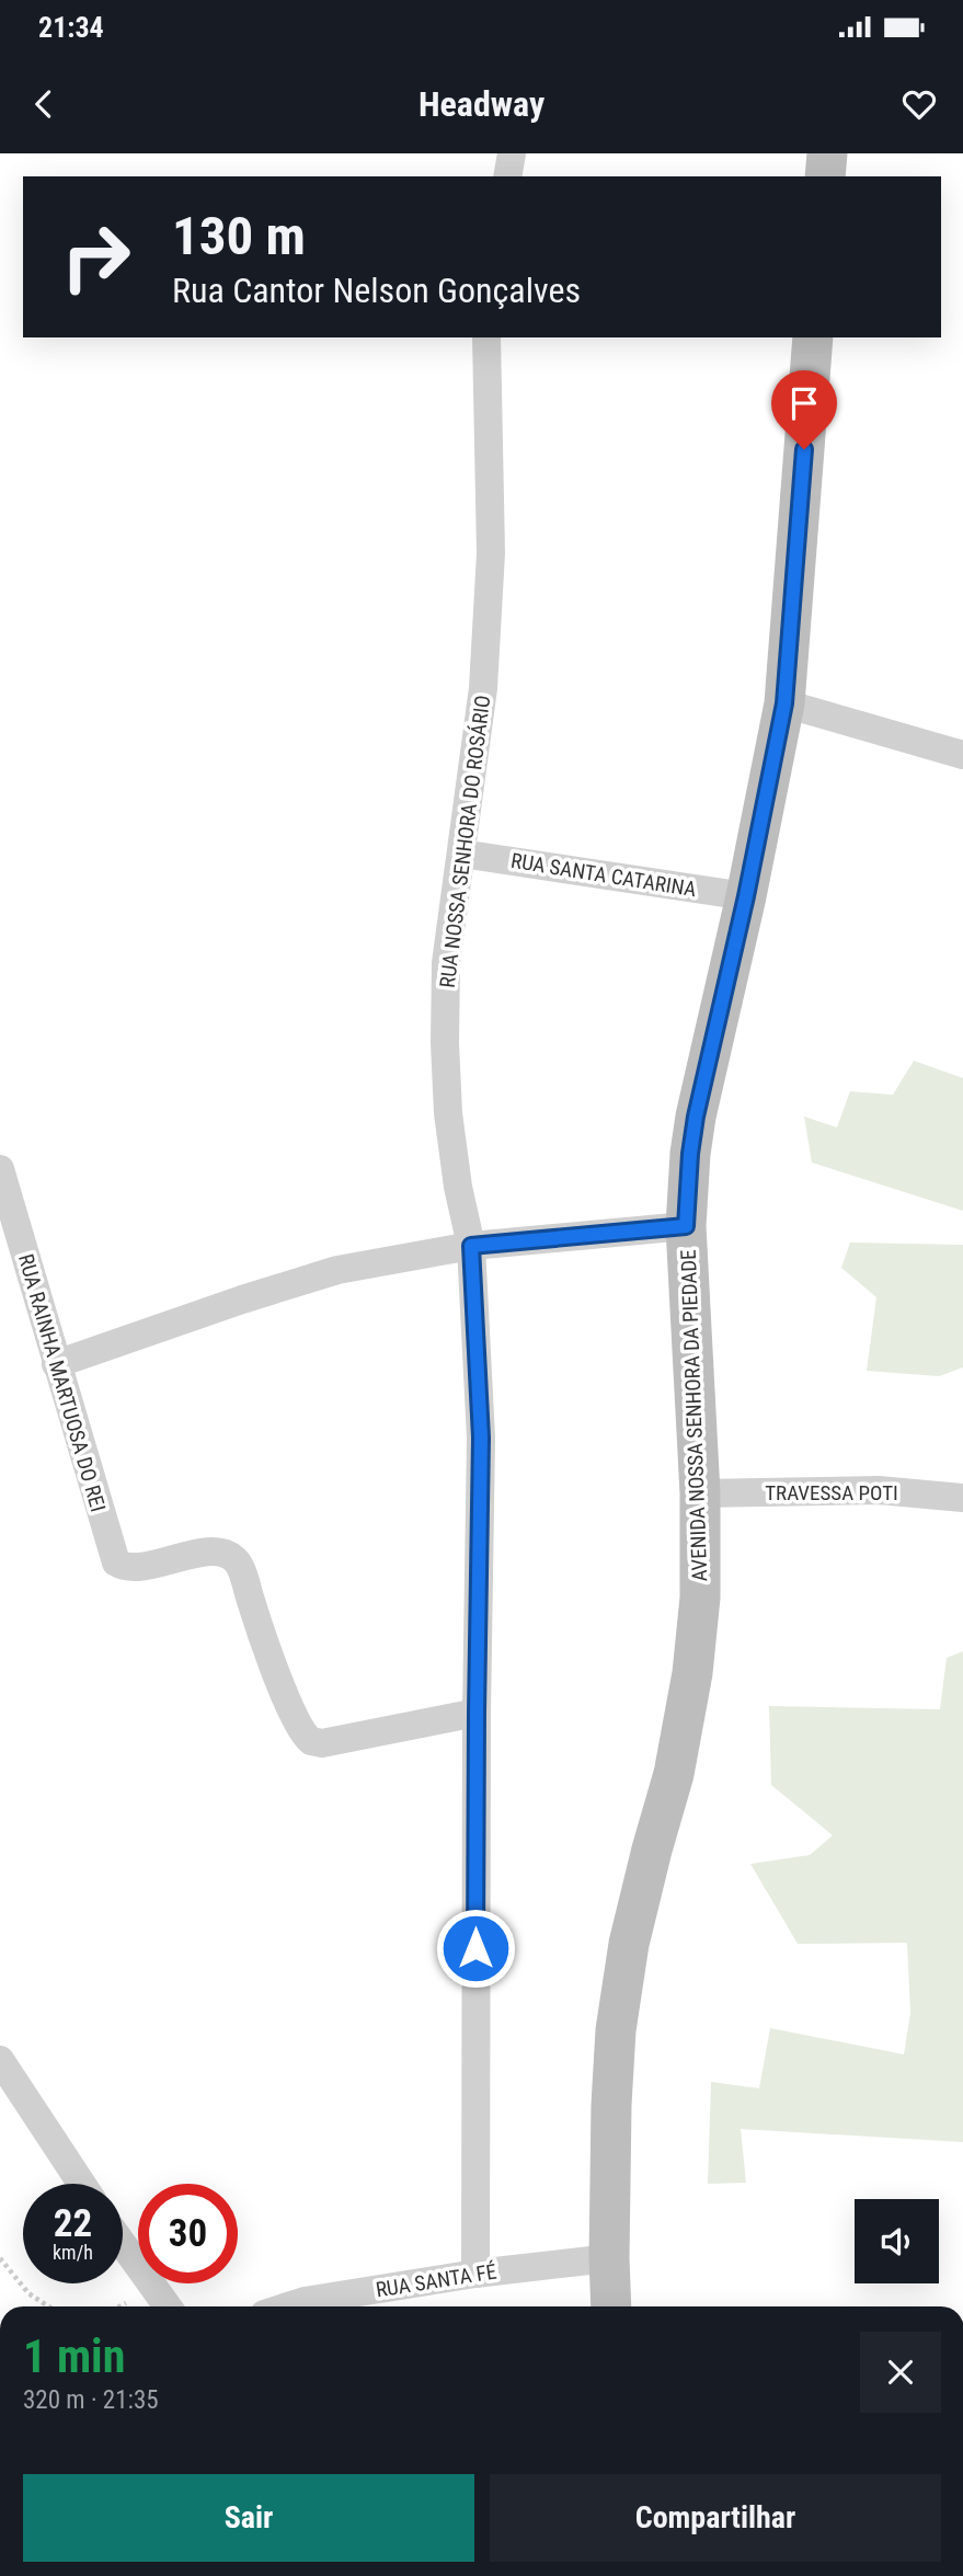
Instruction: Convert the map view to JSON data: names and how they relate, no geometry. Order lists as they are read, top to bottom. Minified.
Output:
{"streets":{"street":["RUA NOSSA SENHORA DO ROSÁRIO","RUA SANTA CATARINA","RUA RAINHA MARTUOSA DO REI","AVENIDA NOSSA SENHORA DA PIEDADE","TRAVESSA POTI","RUA SANTA FÉ"]},"crossings":[["RUA NOSSA SENHORA DO ROSÁRIO","RUA SANTA CATARINA"],["RUA NOSSA SENHORA DO ROSÁRIO","RUA RAINHA MARTUOSA DO REI"],["RUA NOSSA SENHORA DO ROSÁRIO","RUA SANTA FÉ"],["RUA SANTA CATARINA","AVENIDA NOSSA SENHORA DA PIEDADE"],["AVENIDA NOSSA SENHORA DA PIEDADE","TRAVESSA POTI"],["AVENIDA NOSSA SENHORA DA PIEDADE","RUA SANTA FÉ"]],"page":{"status":"21:34","header":"Headway","turn":["130 m","Rua Cantor Nelson Gonçalves"],"speed":"22 km/h","limit":"30","heading":["1 min","320 m · 21:35"],"buttons":["Sair","Compartilhar"]}}
